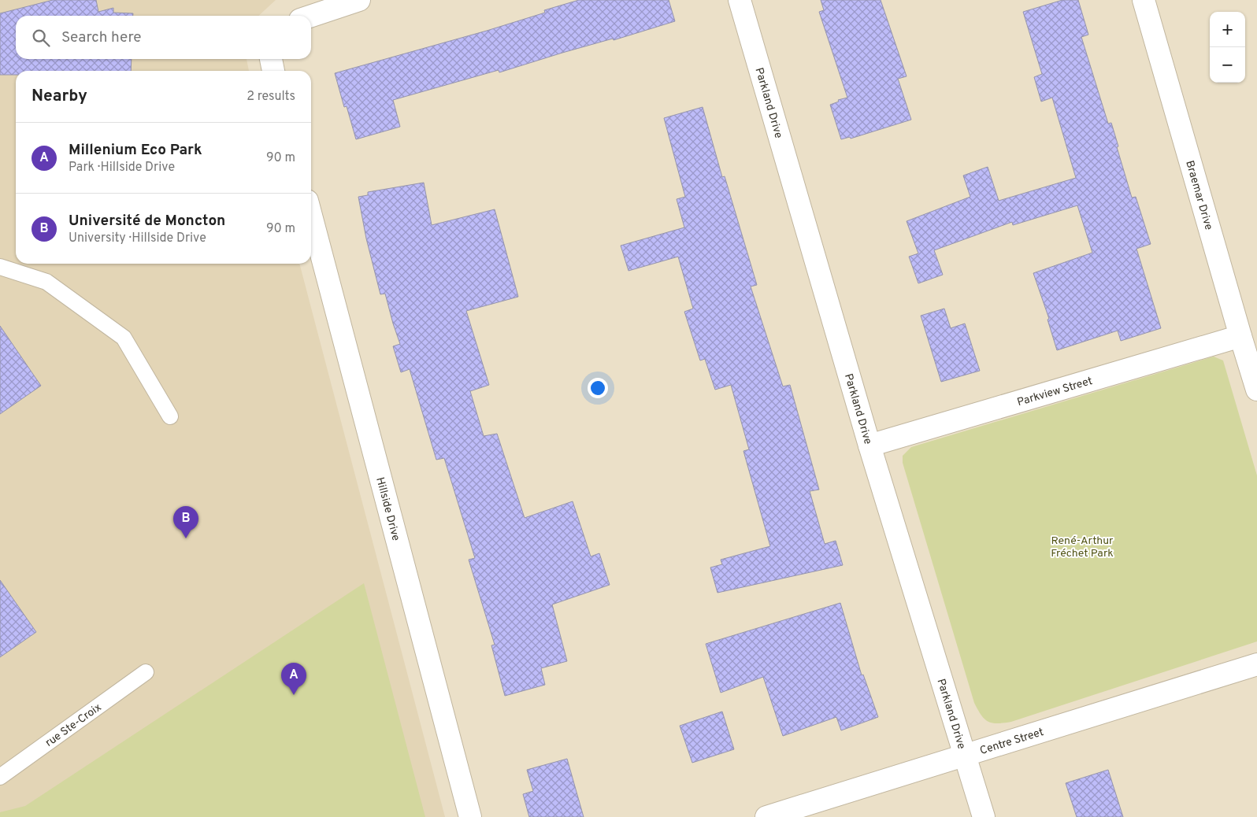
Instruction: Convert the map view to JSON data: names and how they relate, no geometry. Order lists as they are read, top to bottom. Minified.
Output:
{"streets":{"street":["Parkland Drive","Braemar Drive","Parkview Street","Hillside Drive","Centre Street"],"lane":["rue Ste-Croix"]},"crossings":[["Parkland Drive","Parkview Street"],["Parkland Drive","Centre Street"],["Braemar Drive","Parkview Street"]],"parks":["René-Arthur Fréchet Park"],"page":{"map_buttons":["+","−"],"search":"Search here","heading":["Nearby","2 results"],"list":[{"mark":"A","name":"Millenium Eco Park","note":"Park · Hillside Drive","value":"90 m"},{"mark":"B","name":"Université de Moncton","note":"University · Hillside Drive","value":"90 m"}],"pins":["B","A"]}}
